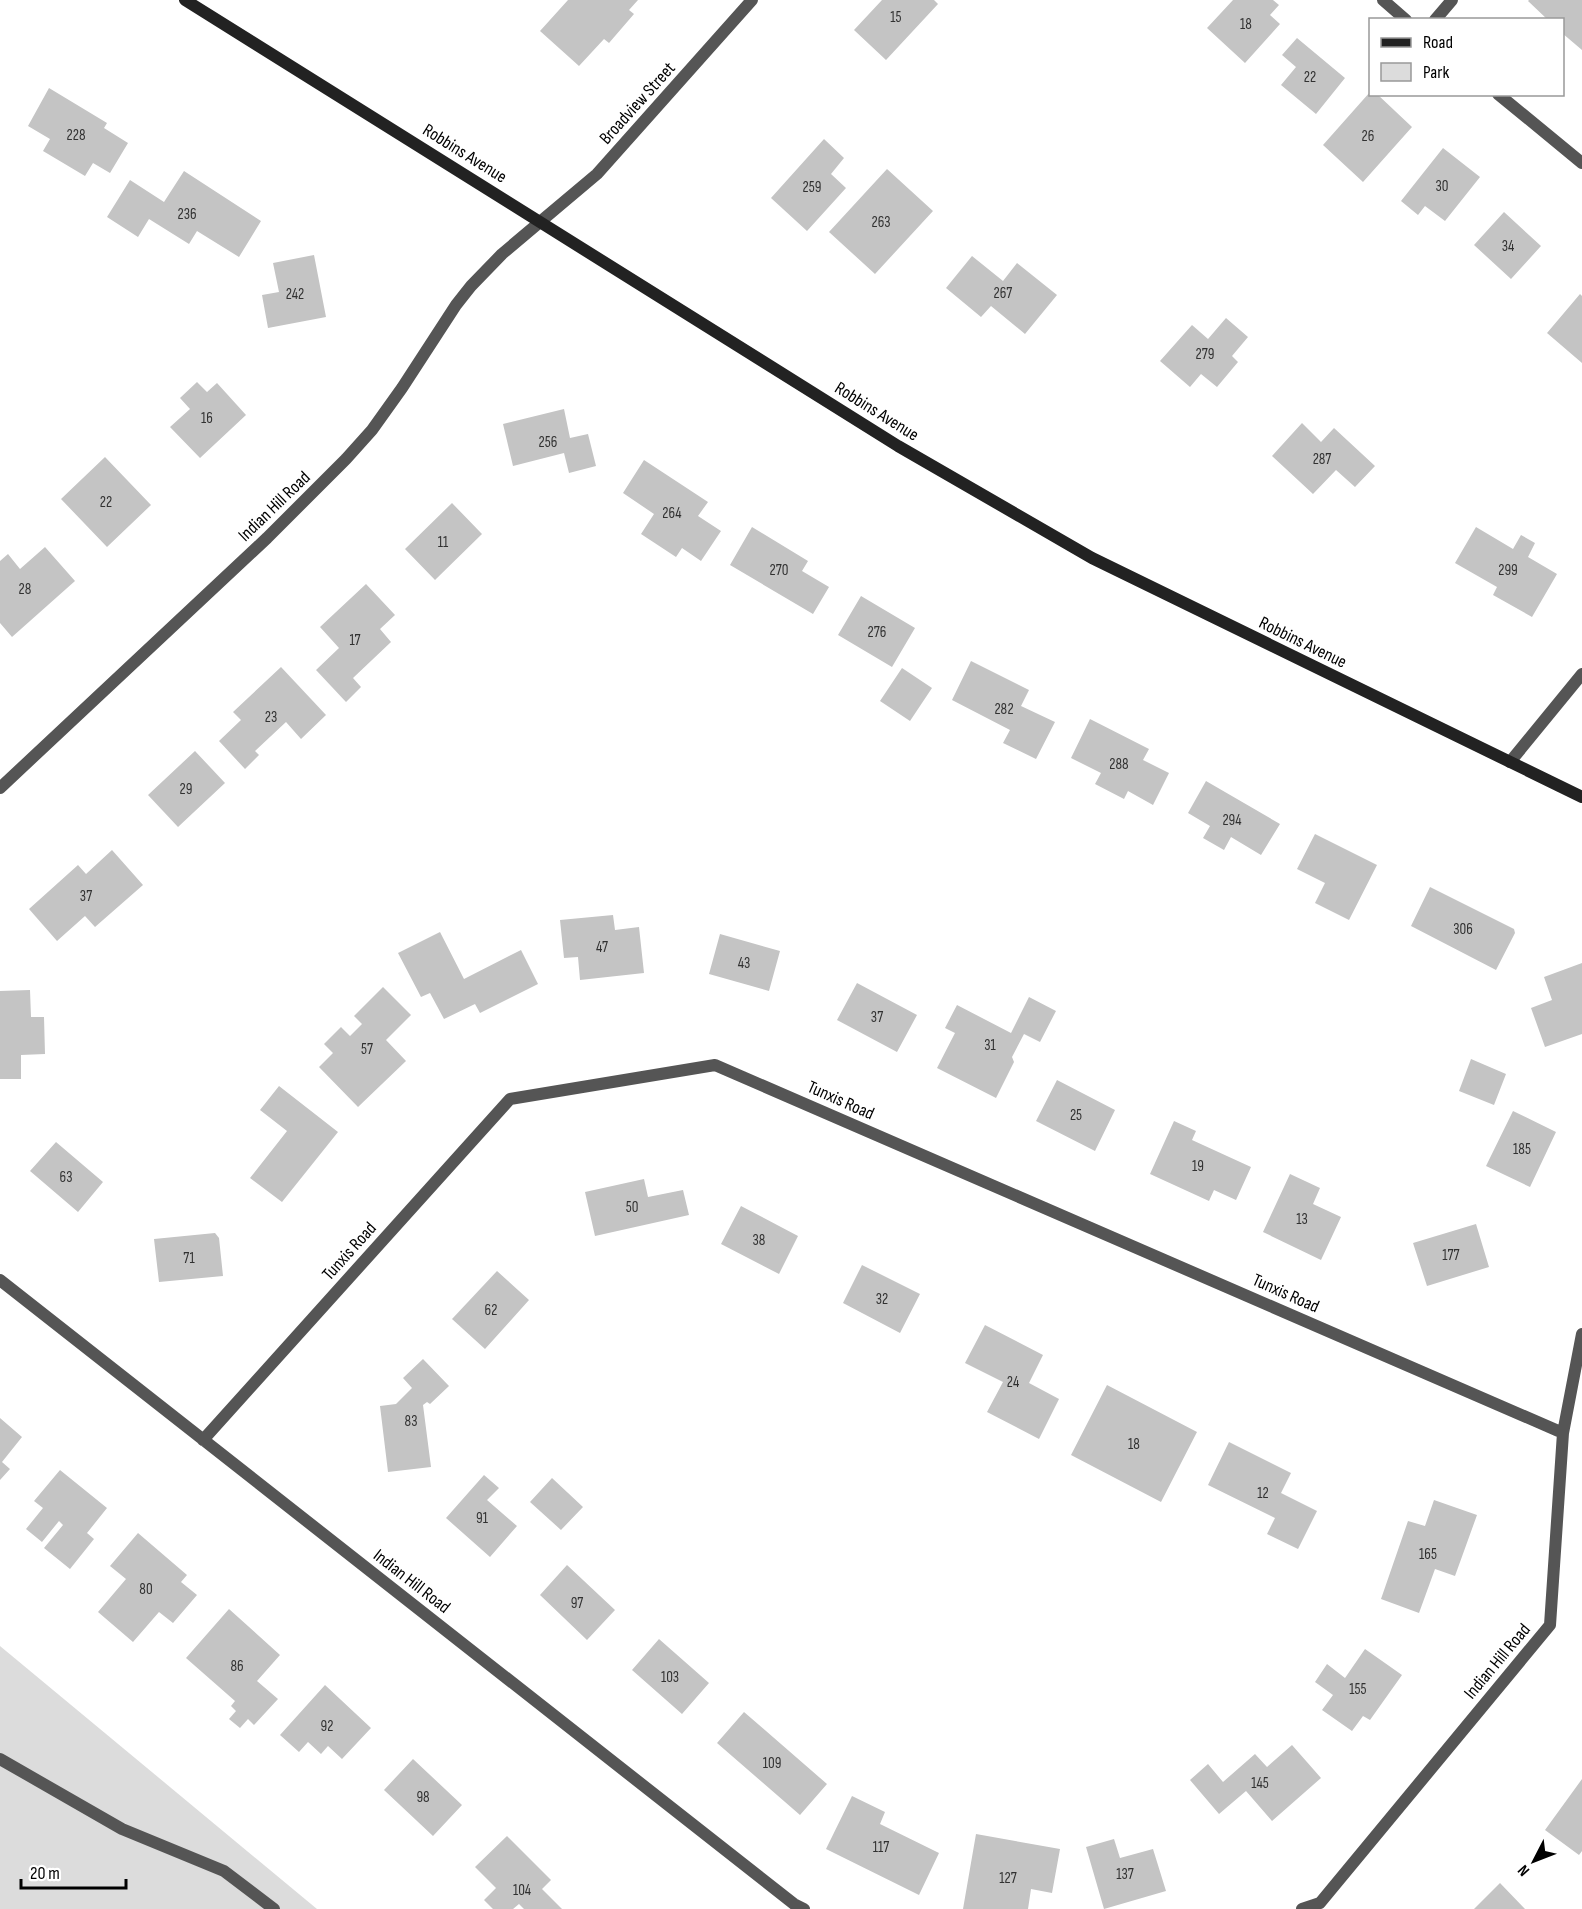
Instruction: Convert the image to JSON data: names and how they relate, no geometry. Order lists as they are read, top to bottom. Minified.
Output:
{"streets":{"main road":["Robbins Avenue"],"street":["Broadview Street","Indian Hill Road","Tunxis Road"]},"crossings":[["Broadview Street","Robbins Avenue"],["Broadview Street","Indian Hill Road"],["Robbins Avenue","Indian Hill Road"],["Indian Hill Road","Tunxis Road"]],"house_numbers":["15","18","22","228","26","30","259","236","263","34","267","242","279","16","256","287","22","264","11","270","299","28","276","17","282","23","288","29","294","37","306","47","43","37","31","57","25","185","19","63","50","13","38","177","71","32","62","24","83","18","12","91","165","80","97","86","103","155","92","109","145","98","117","137","127","104"],"legend":["Road","Park"],"scale_bar":"20 m","north":"bottom left"}
